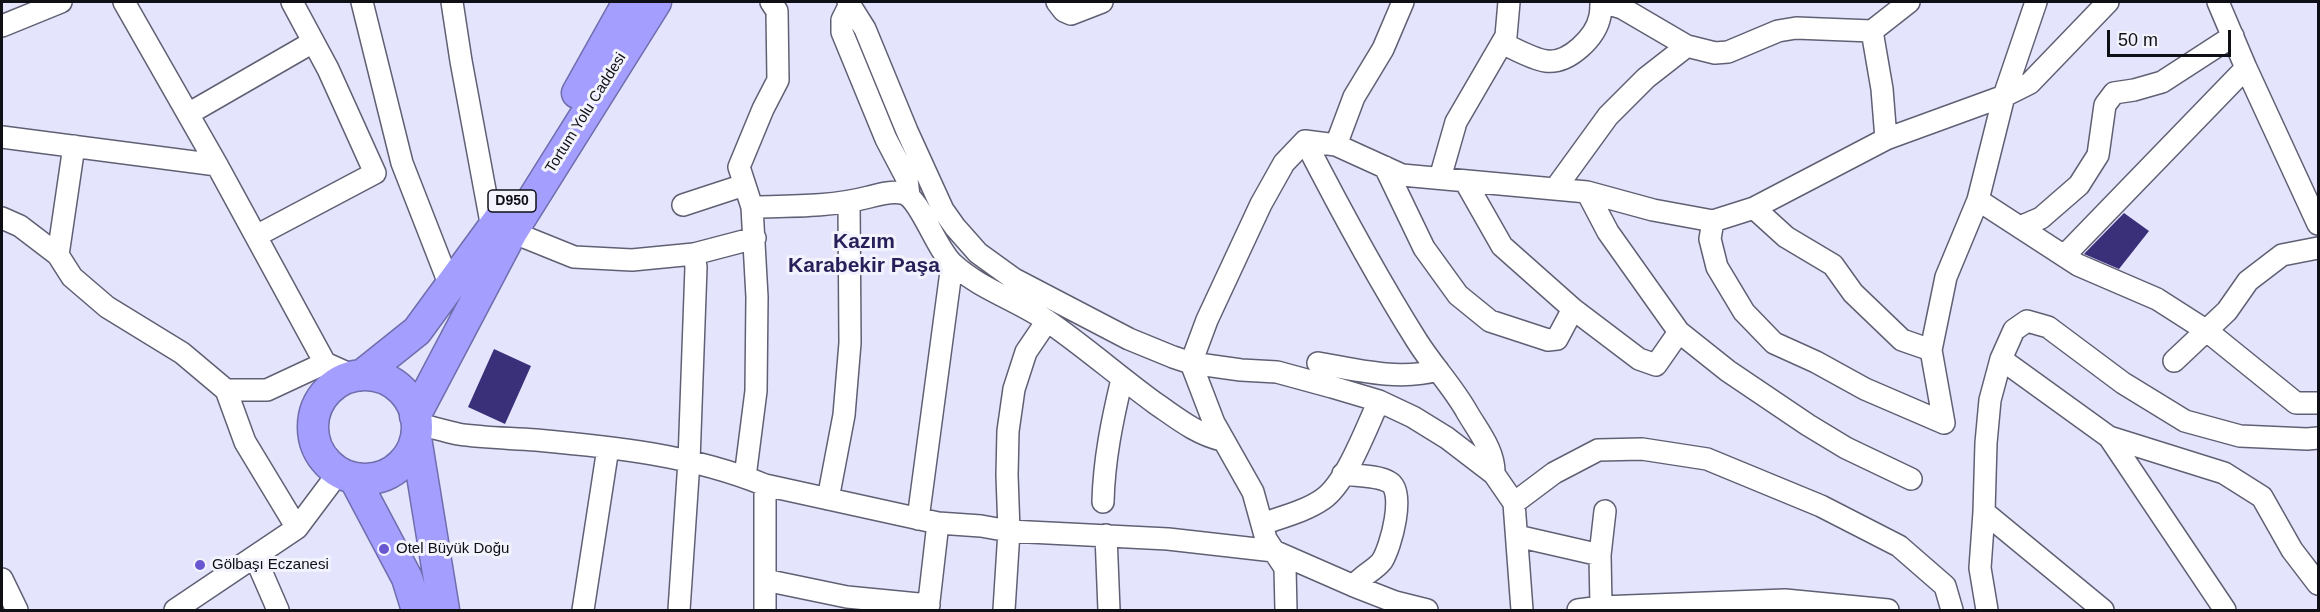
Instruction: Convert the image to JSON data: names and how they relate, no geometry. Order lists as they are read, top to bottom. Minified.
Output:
{"streets":{"highway":["Tortum Yolu Caddesi","D950"]},"districts":["Kazım Karabekir Paşa"],"places":["Otel Büyük Doğu","Gölbaşı Eczanesi"],"scale_bar":"50 m"}
